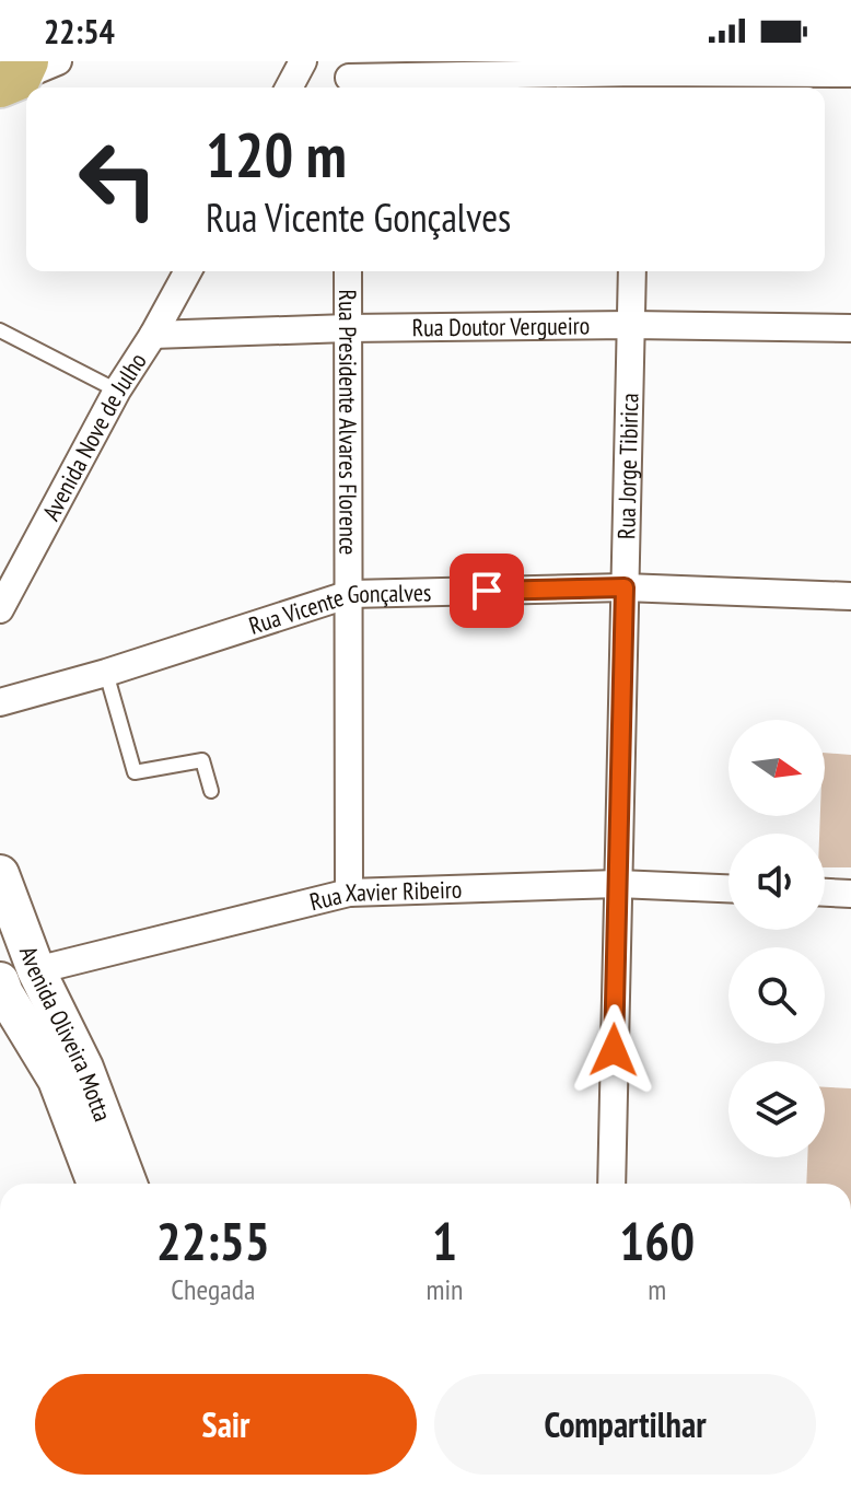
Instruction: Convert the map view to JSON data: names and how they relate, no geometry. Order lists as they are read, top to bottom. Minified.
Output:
{"streets":{"street":["Rua Doutor Vergueiro","Rua Presidente Alvares Florence","Avenida Nove de Julho","Rua Jorge Tibirica","Rua Vicente Gonçalves","Rua Xavier Ribeiro","Avenida Oliveira Motta"]},"crossings":[["Rua Doutor Vergueiro","Rua Presidente Alvares Florence"],["Rua Doutor Vergueiro","Avenida Nove de Julho"],["Rua Doutor Vergueiro","Rua Jorge Tibirica"],["Rua Presidente Alvares Florence","Rua Vicente Gonçalves"],["Rua Presidente Alvares Florence","Rua Xavier Ribeiro"],["Rua Jorge Tibirica","Rua Vicente Gonçalves"],["Rua Jorge Tibirica","Rua Xavier Ribeiro"],["Rua Xavier Ribeiro","Avenida Oliveira Motta"]],"north":"right","page":{"status":"22:54","turn":["120 m","Rua Vicente Gonçalves"],"eta":["22:55","Chegada","1","min","160","m"],"buttons":["Sair","Compartilhar"]}}
